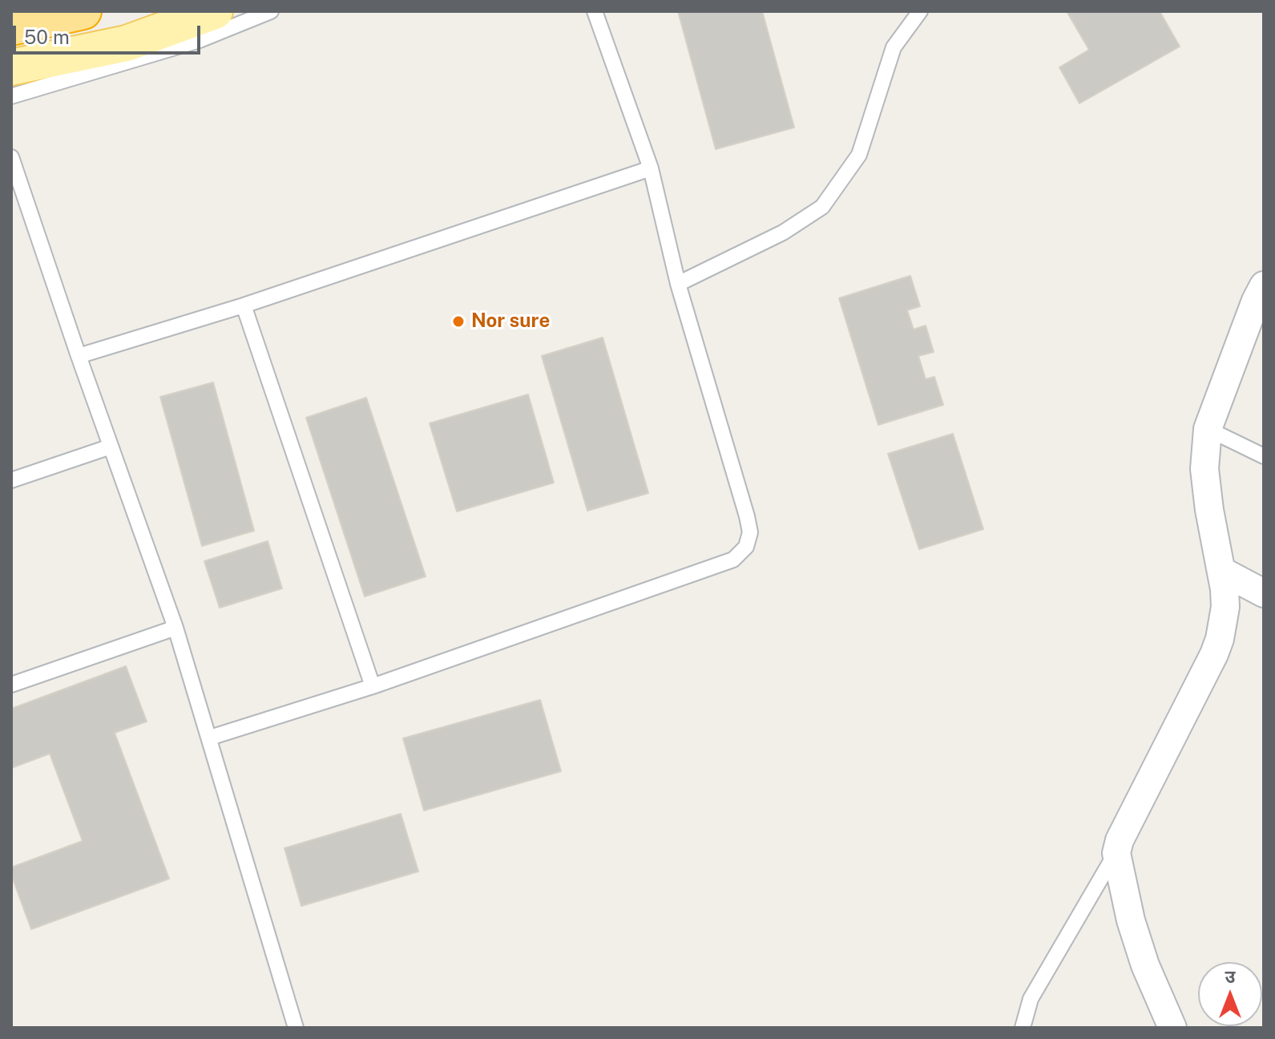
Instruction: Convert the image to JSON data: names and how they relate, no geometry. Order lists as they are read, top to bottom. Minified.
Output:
{"places":["Nor sure"],"scale_bar":"50 m","north":"top"}
